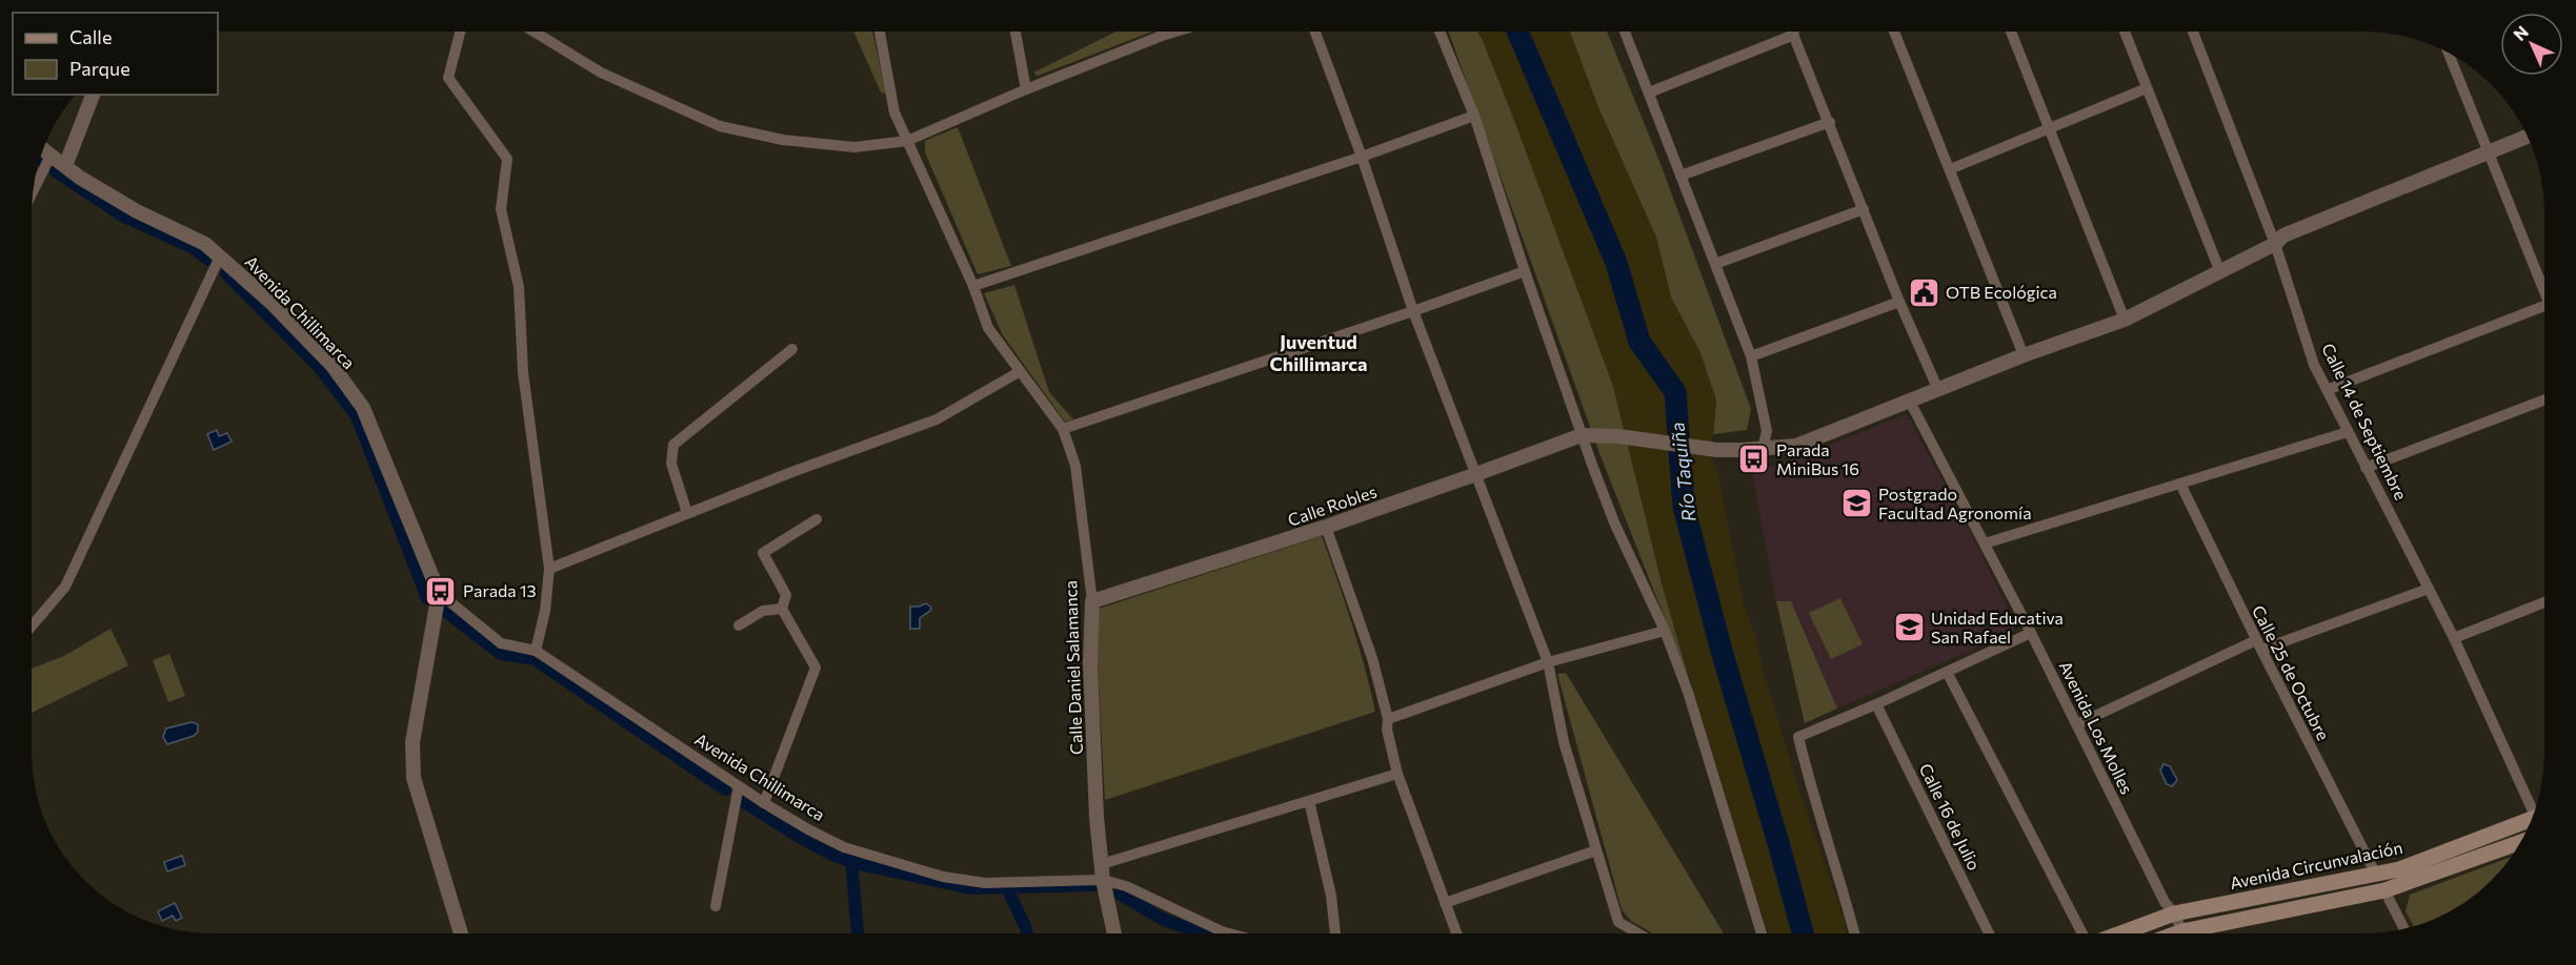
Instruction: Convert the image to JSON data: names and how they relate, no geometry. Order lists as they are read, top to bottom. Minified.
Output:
{"streets":{"main road":["Avenida Circunvalación"],"street":["Avenida Chillimarca","Calle 14 de Septiembre","Calle Robles","Calle Daniel Salamanca","Calle 25 de Octubre","Avenida Los Molles","Calle 16 de Julio"]},"crossings":[["Avenida Chillimarca","Calle Daniel Salamanca"],["Calle Robles","Calle Daniel Salamanca"],["Calle 25 de Octubre","Avenida Circunvalación"],["Avenida Los Molles","Avenida Circunvalación"]],"districts":["Juventud Chillimarca"],"water":["Río Taquiña"],"places":{"public building":["OTB Ecológica"],"bus stop":["Parada MiniBus 16","Parada 13"],"school or university":["Postgrado Facultad Agronomía","Unidad Educativa San Rafael"]},"legend":["Calle","Parque"],"north":"top left"}
